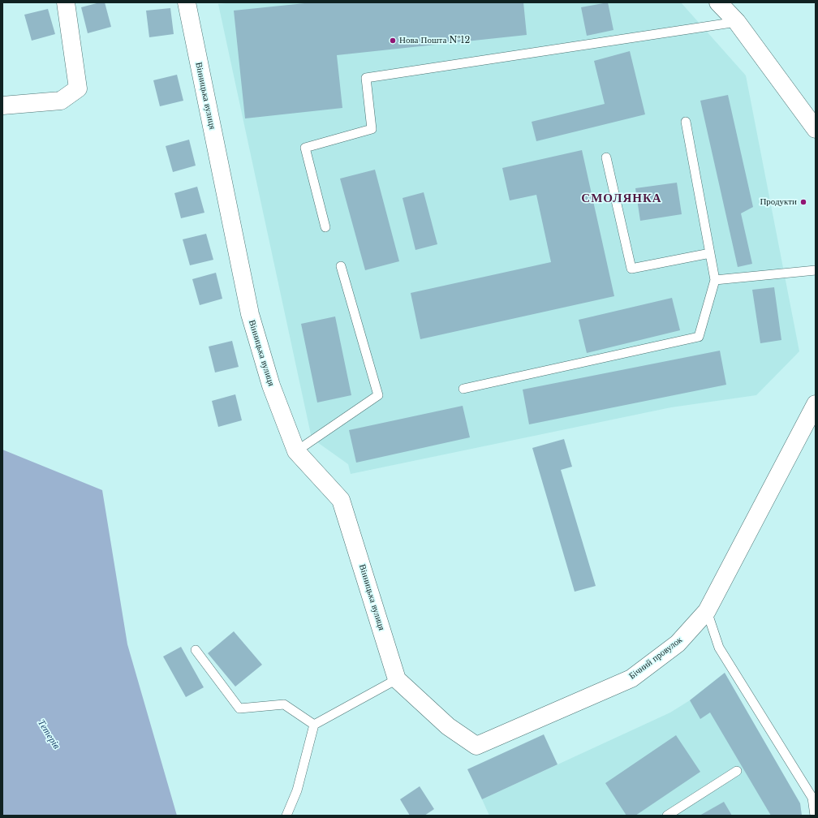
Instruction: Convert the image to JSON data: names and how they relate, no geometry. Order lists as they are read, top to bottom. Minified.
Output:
{"streets":{"street":["Вінницька вулиця","Бічний провулок"]},"crossings":[["Вінницька вулиця","Бічний провулок"]],"districts":["СМОЛЯНКА"],"water":["Тетерів"],"places":["Нова Пошта №12","Продукти"]}
